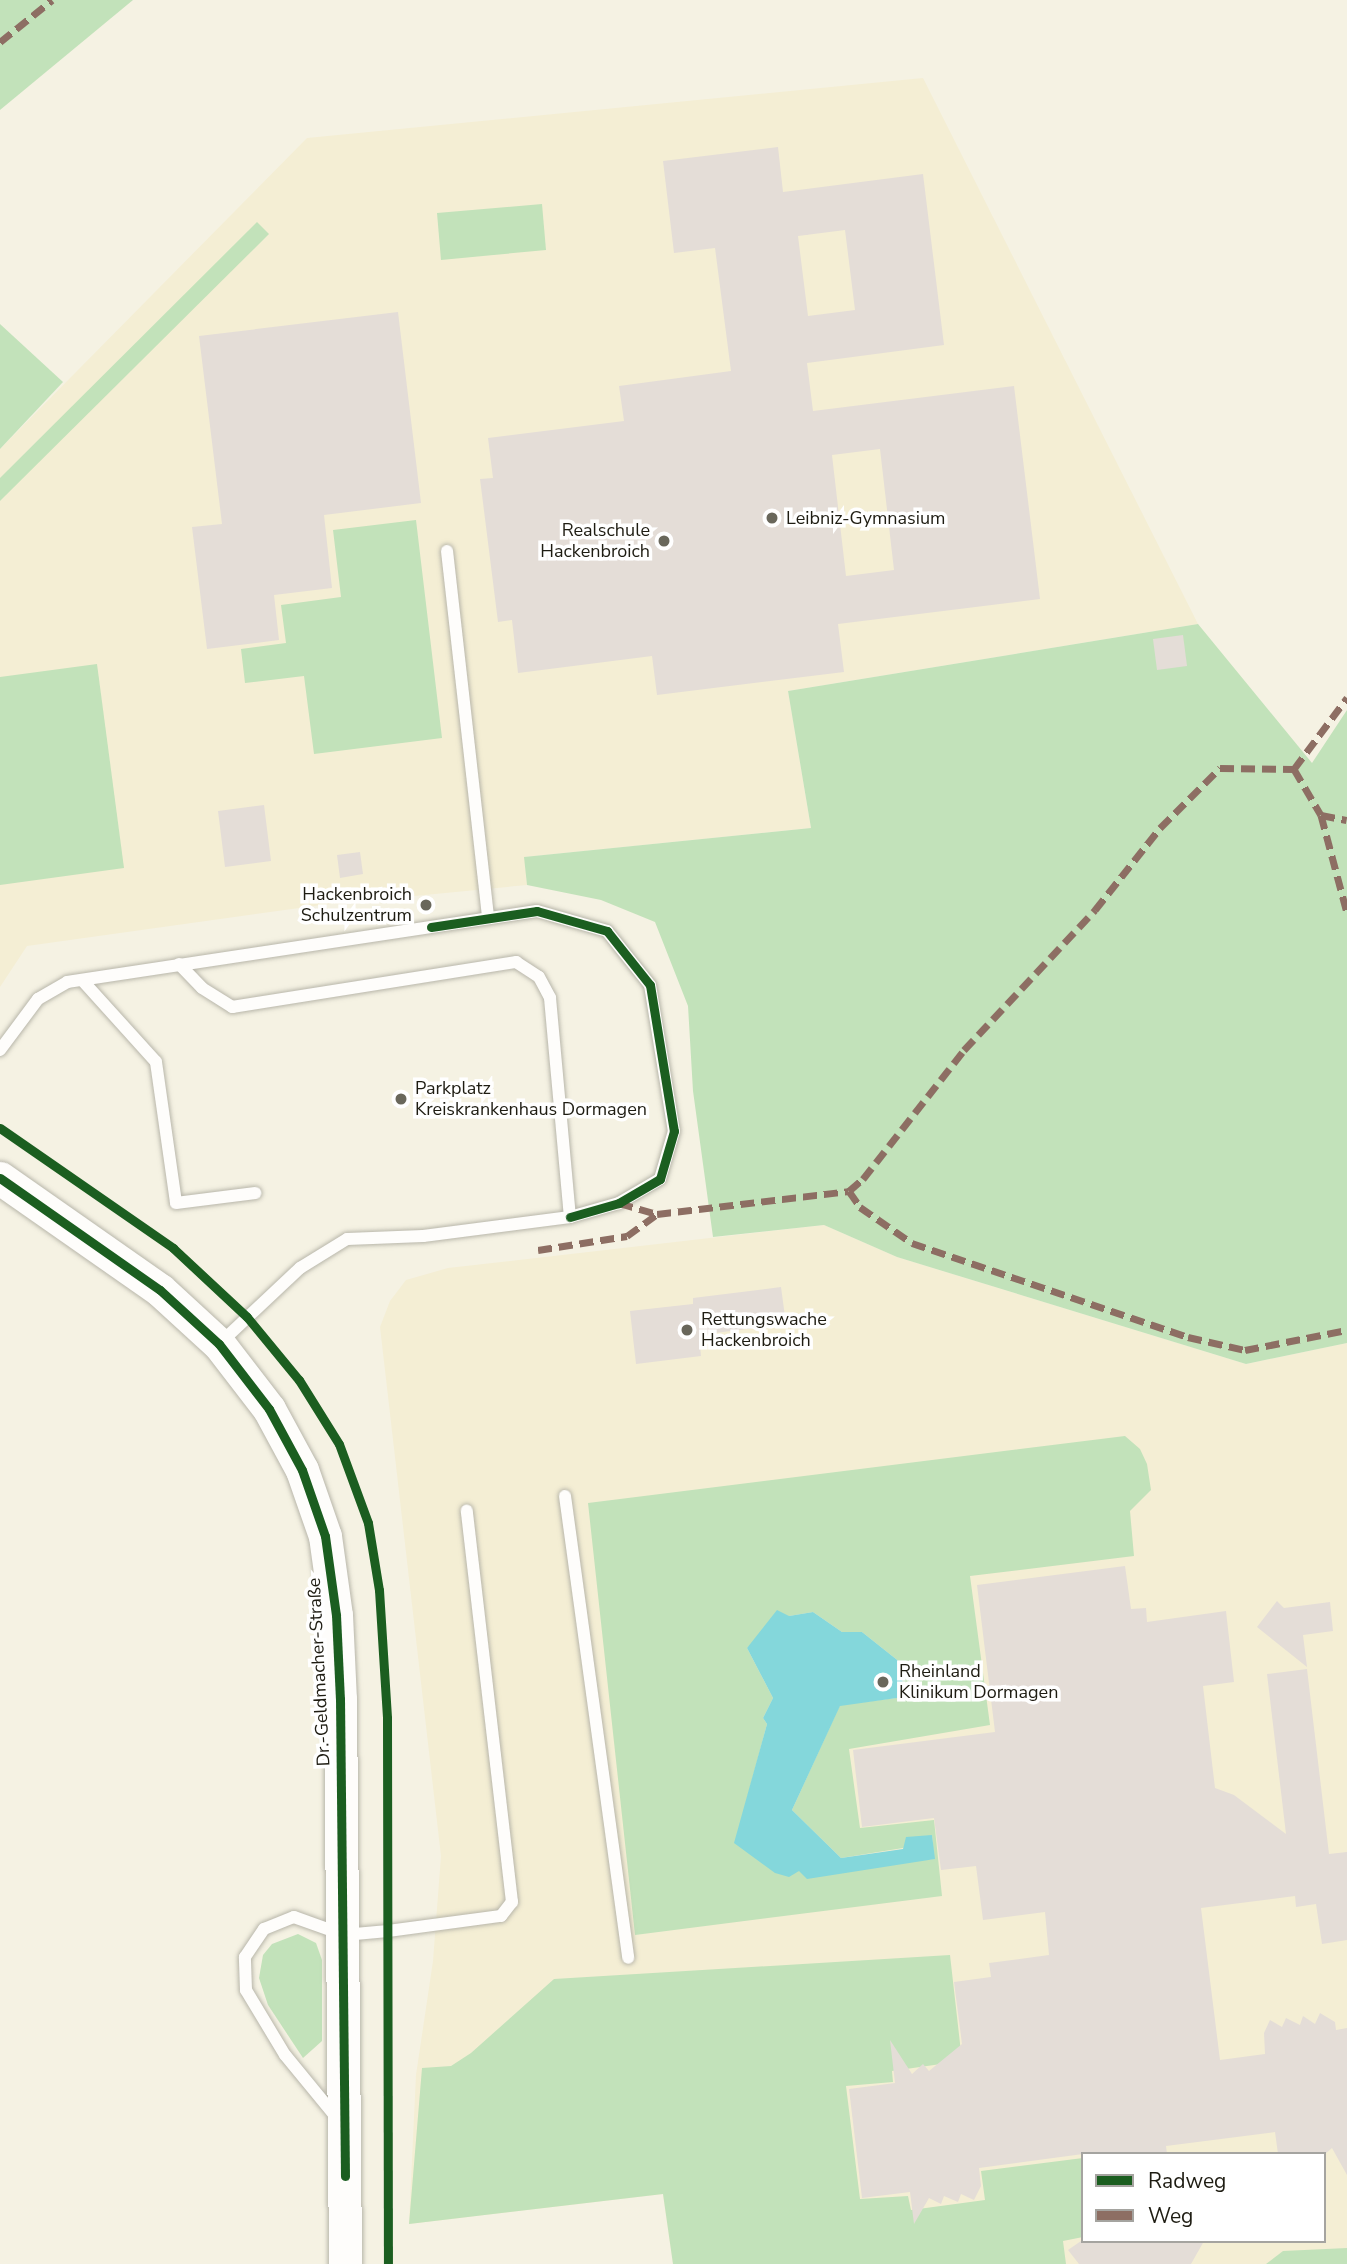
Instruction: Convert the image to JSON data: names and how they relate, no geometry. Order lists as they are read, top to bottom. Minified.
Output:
{"streets":{"street":["Dr.-Geldmacher-Straße"]},"places":["Leibniz-Gymnasium","Realschule Hackenbroich","Hackenbroich Schulzentrum","Parkplatz Kreiskrankenhaus Dormagen","Rettungswache Hackenbroich","Rheinland Klinikum Dormagen"],"legend":["Radweg","Weg"]}
